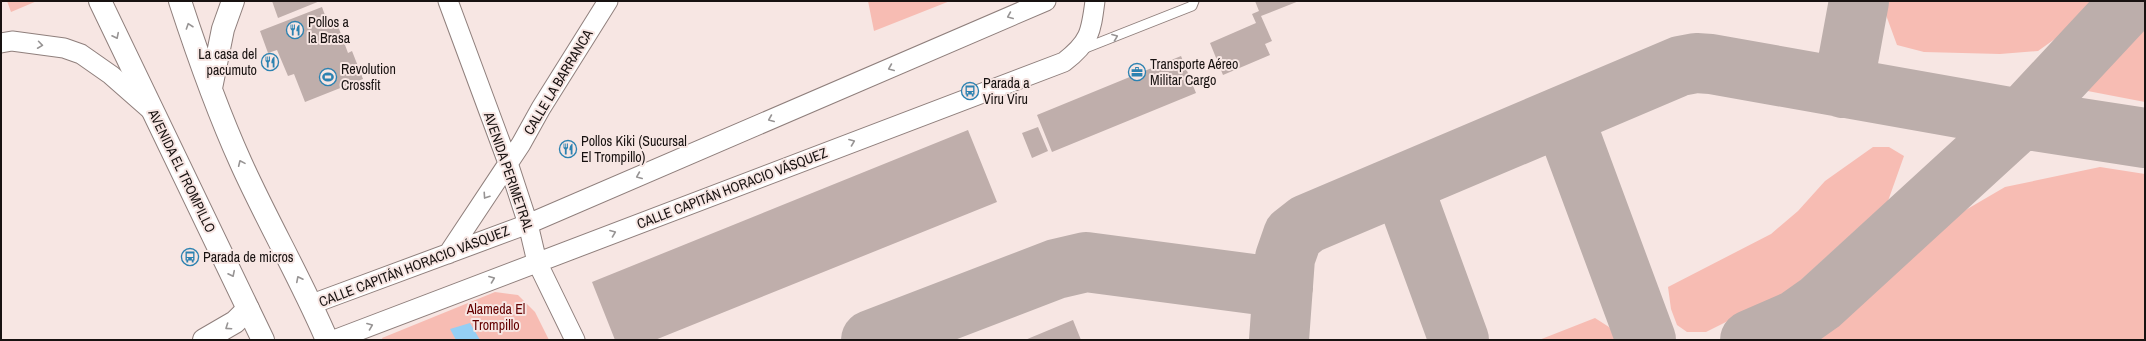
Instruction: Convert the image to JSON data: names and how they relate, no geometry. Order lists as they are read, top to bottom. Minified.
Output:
{"streets":{"main road":["AVENIDA EL TROMPILLO"],"street":["CALLE LA BARRANCA","AVENIDA PERIMETRAL","CALLE CAPITÁN HORACIO VÁSQUEZ"]},"crossings":[["CALLE LA BARRANCA","AVENIDA PERIMETRAL"],["CALLE LA BARRANCA","CALLE CAPITÁN HORACIO VÁSQUEZ"],["AVENIDA PERIMETRAL","CALLE CAPITÁN HORACIO VÁSQUEZ"]],"one_way":["CALLE LA BARRANCA"],"parks":["Alameda El Trompillo"],"places":{"restaurant":["Pollos a la Brasa","La casa del pacumuto","Pollos Kiki (Sucursal El Trompillo)"],"office":["Transporte Aéreo Militar Cargo"],"sports":["Revolution Crossfit"],"bus stop":["Parada a Viru Viru","Parada de micros"]}}
